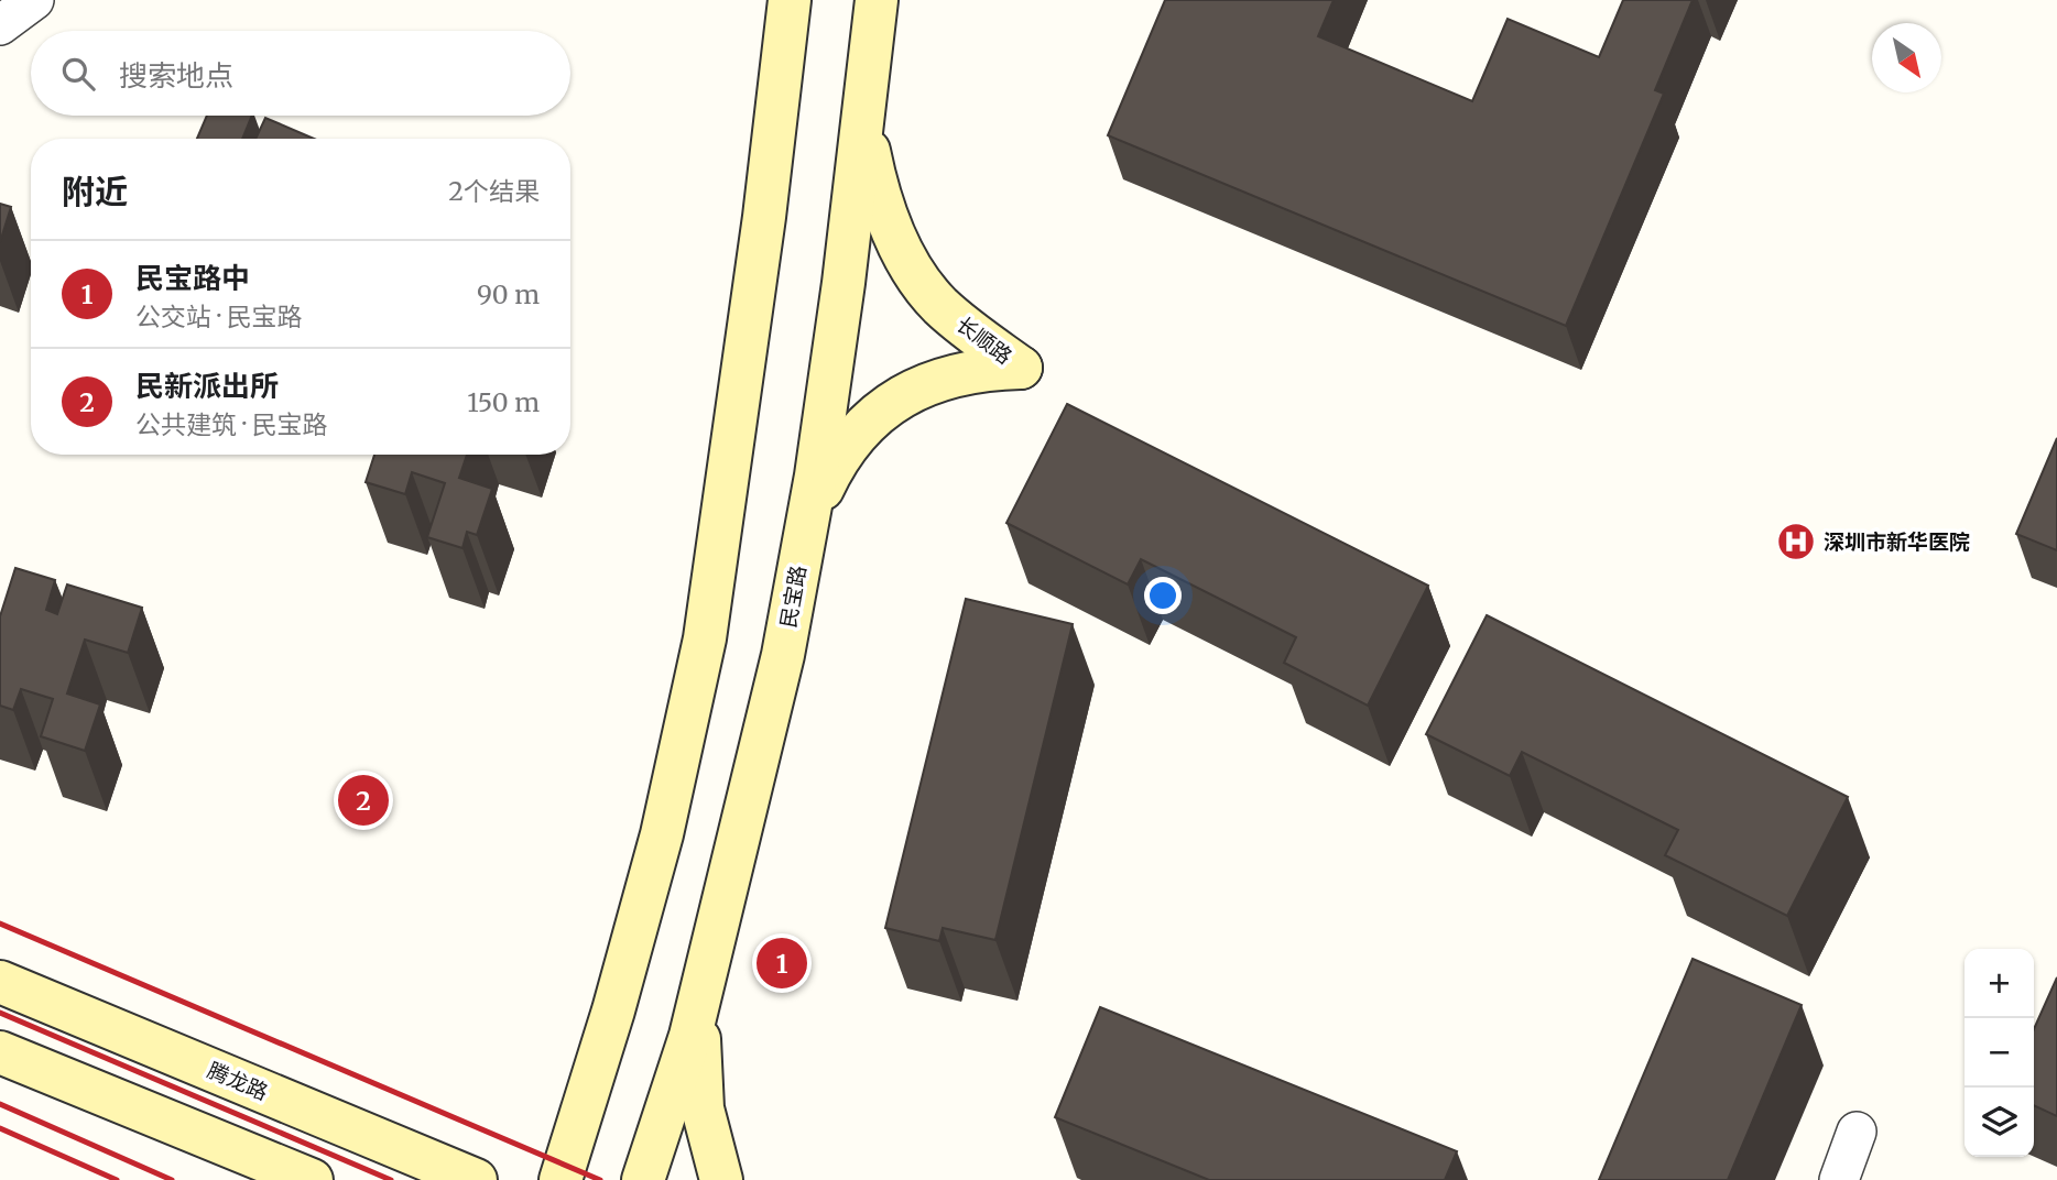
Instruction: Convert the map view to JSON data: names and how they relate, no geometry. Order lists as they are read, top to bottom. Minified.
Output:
{"streets":{"main road":["长顺路","民宝路","腾龙路"]},"crossings":[["长顺路","民宝路"]],"places":{"hospital":["深圳市新华医院"]},"north":"bottom right","page":{"search":"搜索地点","heading":["附近","2个结果"],"list":[{"mark":"1","name":"民宝路中","note":"公交站 · 民宝路","value":"90 m"},{"mark":"2","name":"民新派出所","note":"公共建筑 · 民宝路","value":"150 m"}],"pins":["2","1"],"map_buttons":["+","−"]}}
